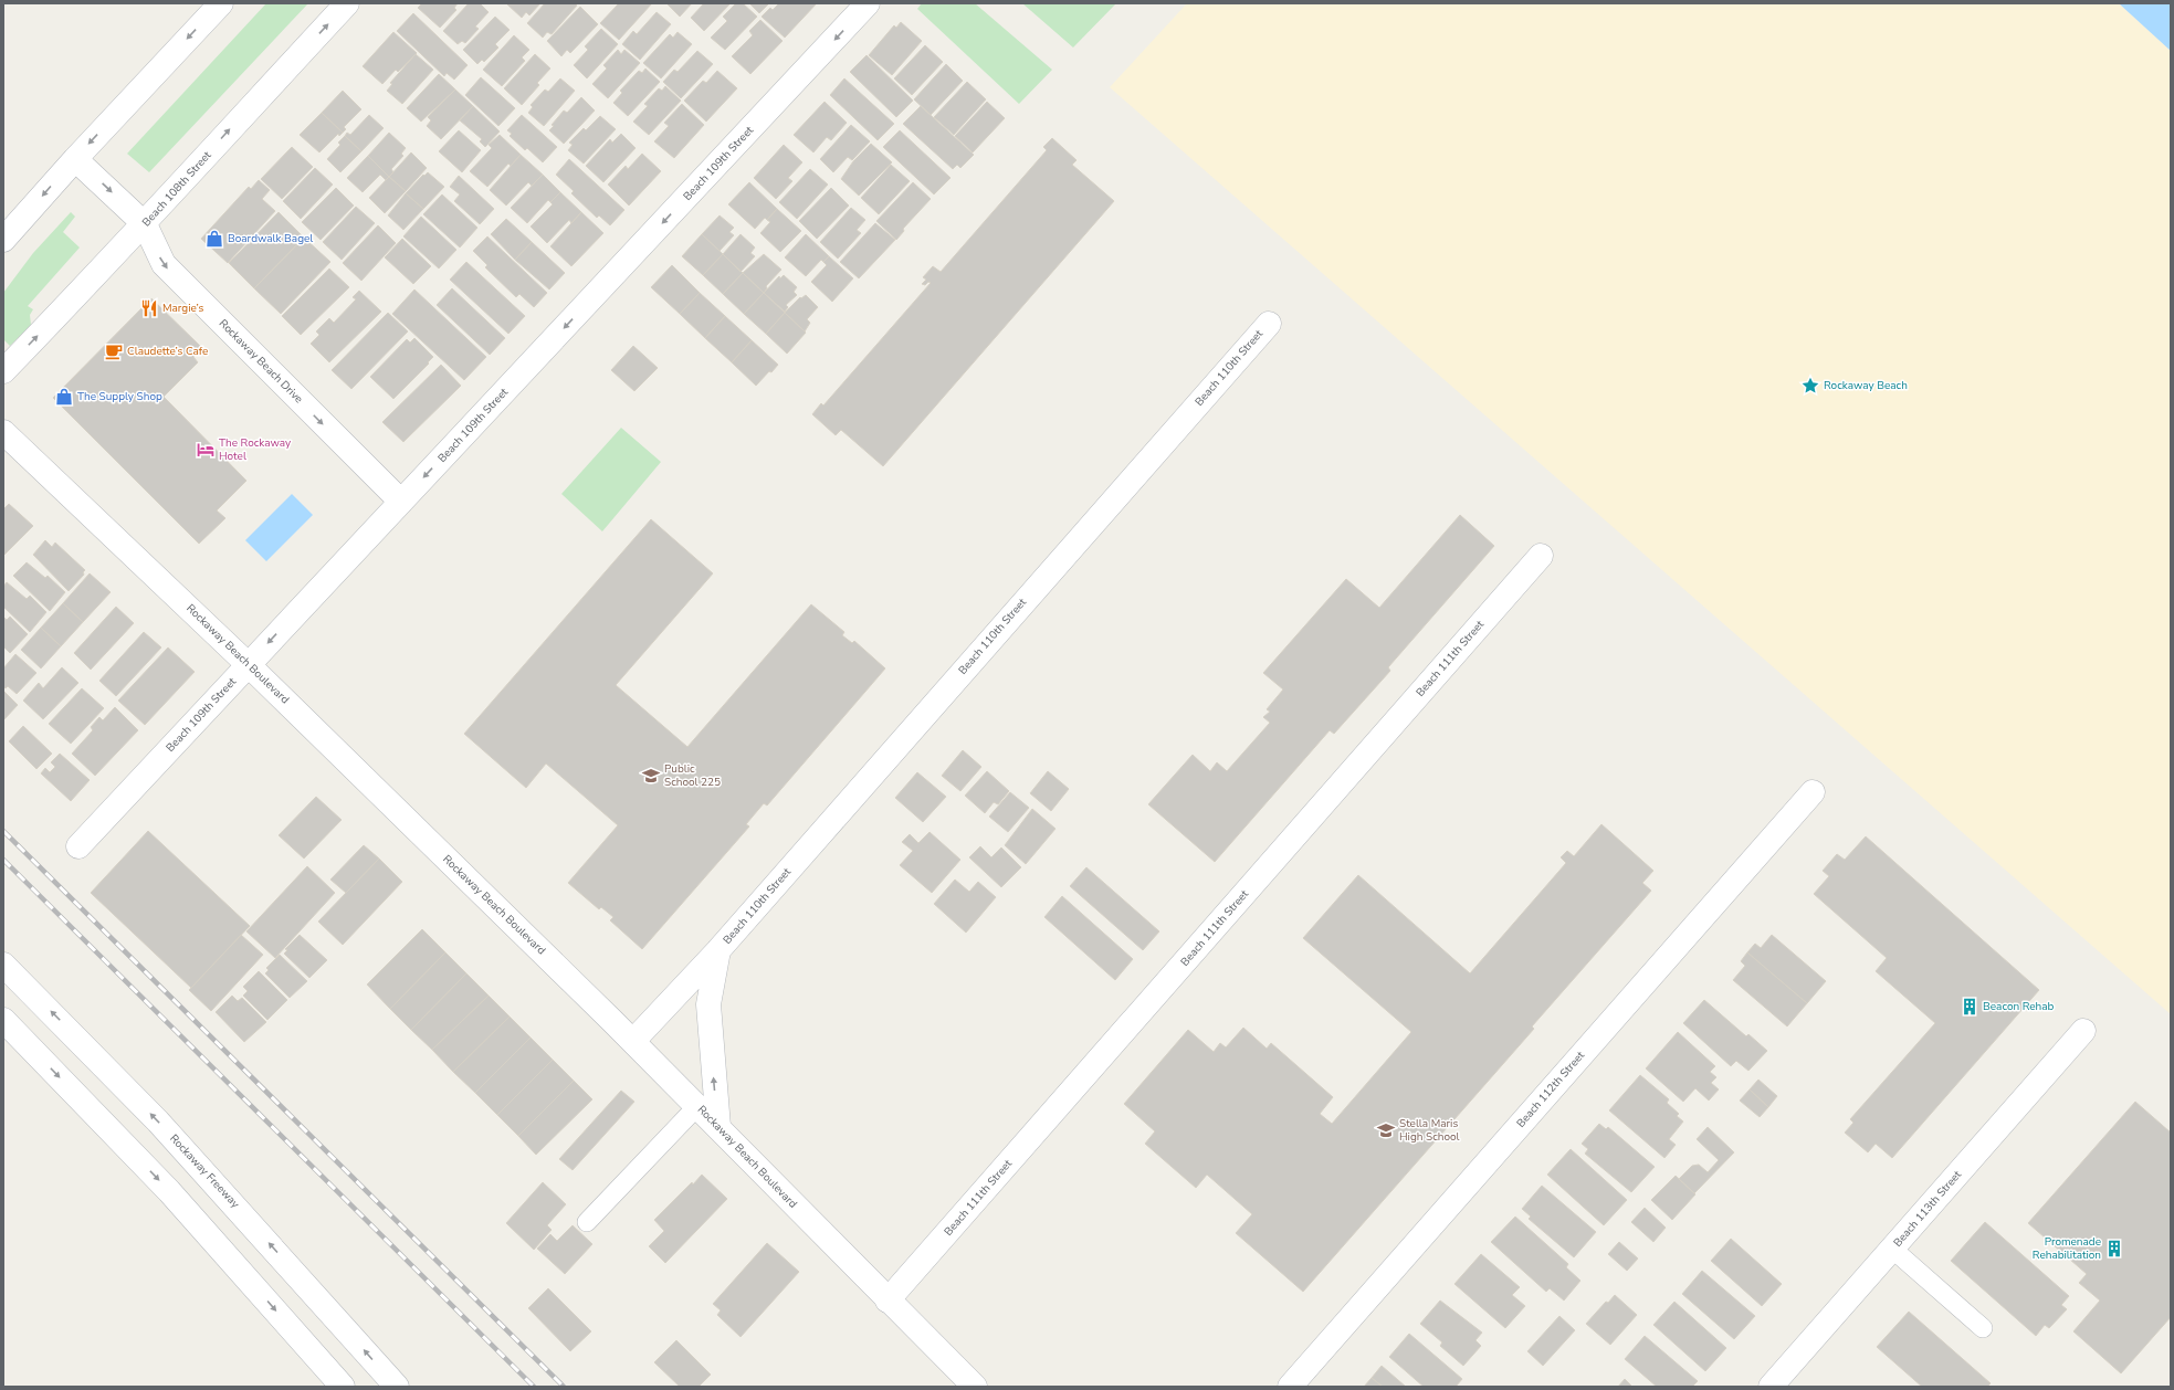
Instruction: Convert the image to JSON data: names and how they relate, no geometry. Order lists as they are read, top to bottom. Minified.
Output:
{"streets":{"street":["Beach 109th Street","Beach 108th Street","Rockaway Beach Drive","Beach 110th Street","Rockaway Beach Boulevard","Beach 111th Street","Beach 112th Street","Rockaway Freeway","Beach 113th Street"]},"crossings":[["Beach 109th Street","Rockaway Beach Drive"],["Beach 109th Street","Rockaway Beach Boulevard"],["Beach 108th Street","Rockaway Beach Drive"],["Beach 110th Street","Rockaway Beach Boulevard"],["Rockaway Beach Boulevard","Beach 111th Street"]],"one_way":["Beach 109th Street","Rockaway Beach Drive"],"places":{"shop":["Boardwalk Bagel","The Supply Shop"],"restaurant":["Margie’s"],"cafe":["Claudette’s Cafe"],"place":["Rockaway Beach"],"hotel":["The Rockaway Hotel"],"school or university":["Public School 225","Stella Maris High School"],"building":["Beacon Rehab","Promenade Rehabilitation"]}}
